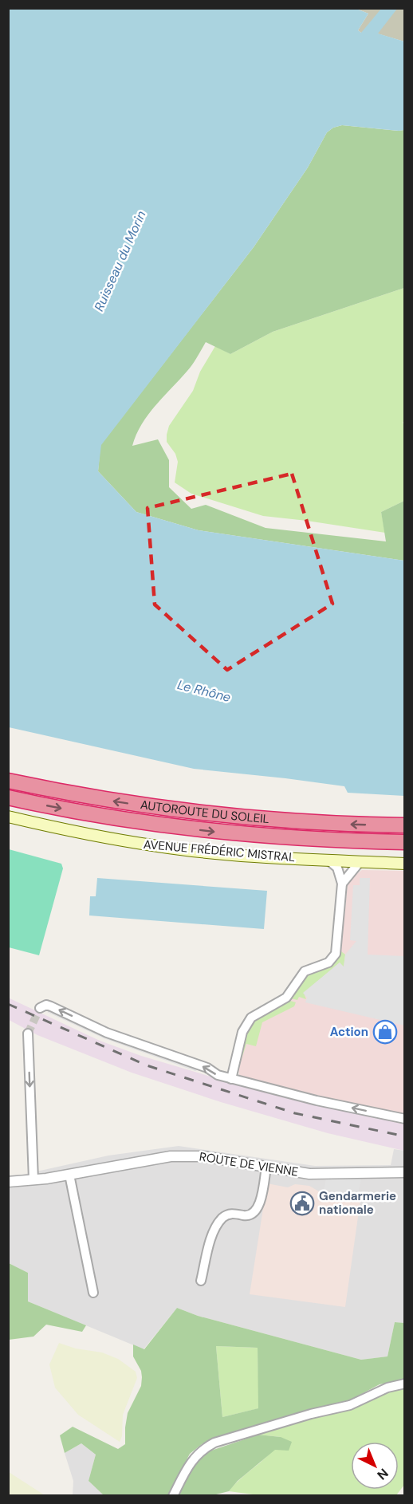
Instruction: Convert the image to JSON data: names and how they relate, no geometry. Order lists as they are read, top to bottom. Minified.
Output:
{"streets":{"highway":["AUTOROUTE DU SOLEIL"],"main road":["AVENUE FRÉDÉRIC MISTRAL"],"street":["ROUTE DE VIENNE"]},"water":["Ruisseau du Morin","Le Rhône"],"places":{"shop":["Action"],"public building":["Gendarmerie nationale"]},"north":"bottom right"}
